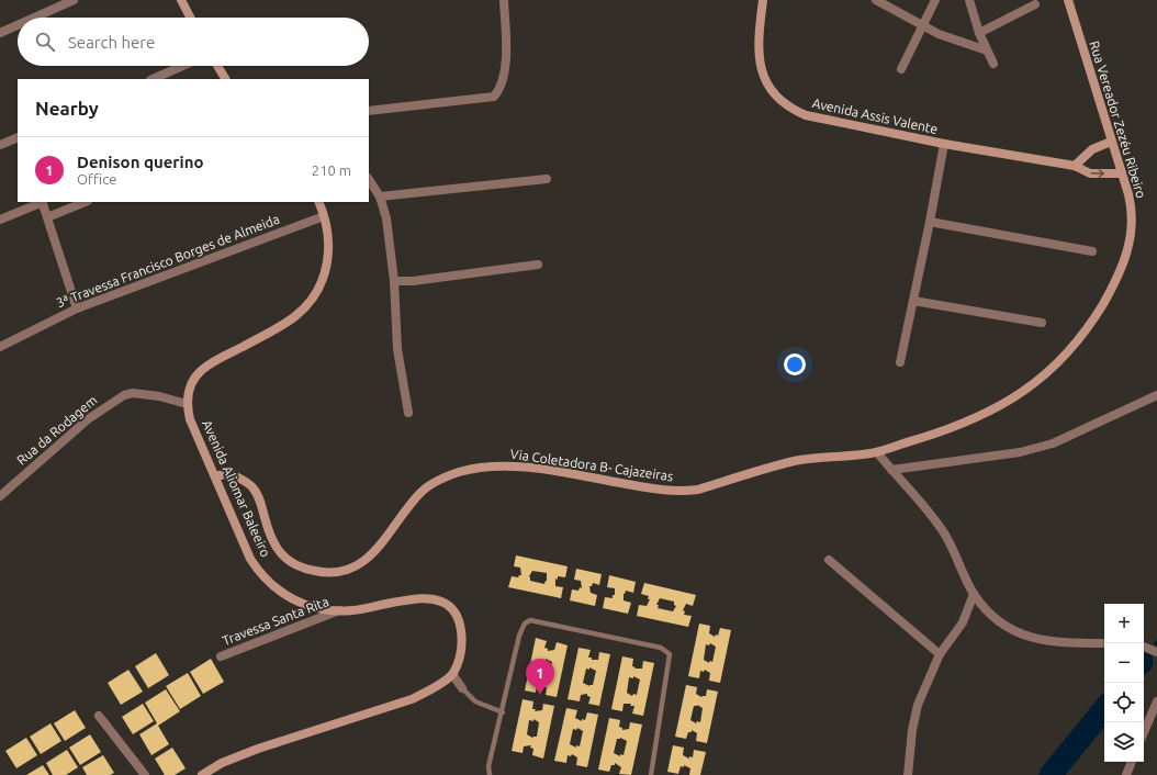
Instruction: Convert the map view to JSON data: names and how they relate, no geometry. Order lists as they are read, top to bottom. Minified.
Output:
{"streets":{"main road":["Avenida Assis Valente","Rua Vereador Zezéu Ribeiro","Via Coletadora B- Cajazeiras","Avenida Aliomar Baleeiro"],"street":["3ª Travessa Francisco Borges de Almeida","Rua da Rodagem","Travessa Santa Rita"]},"crossings":[["Avenida Assis Valente","Rua Vereador Zezéu Ribeiro"],["Rua Vereador Zezéu Ribeiro","Via Coletadora B- Cajazeiras"],["Rua da Rodagem","Avenida Aliomar Baleeiro"],["Via Coletadora B- Cajazeiras","Avenida Aliomar Baleeiro"],["Avenida Aliomar Baleeiro","Travessa Santa Rita"]],"page":{"search":"Search here","heading":"Nearby","list":[{"mark":"1","name":"Denison querino","note":"Office","value":"210 m"}],"map_buttons":["+","−"],"pins":"1"}}
